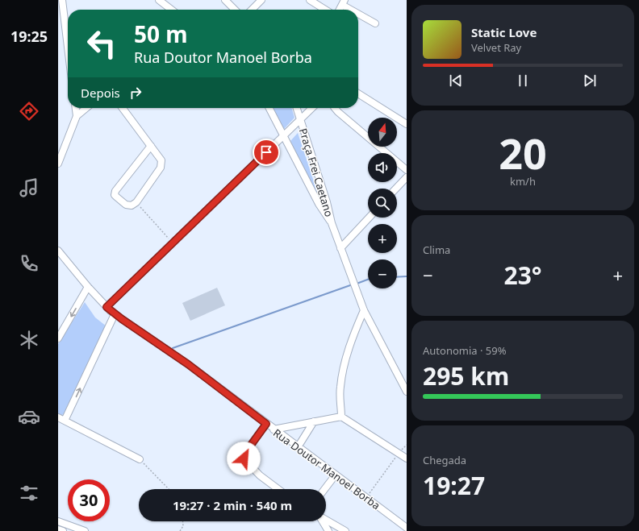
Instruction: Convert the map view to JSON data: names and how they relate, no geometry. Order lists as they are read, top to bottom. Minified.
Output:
{"streets":{"street":["Praça Frei Caetano","Rua Doutor Manoel Borba"]},"north":"top","page":{"tabs":"19:25","turn":["50 m","Rua Doutor Manoel Borba"],"song":["Static Love","Velvet Ray"],"then":"Depois","tile":[["20","km/h"],"Clima",["Autonomia · 59%","295 km"],["Chegada","19:27"]],"map_buttons":["+","−"],"heat":["−","23°","+"],"limit":"30","trip":"19:27 · 2 min · 540 m"}}
